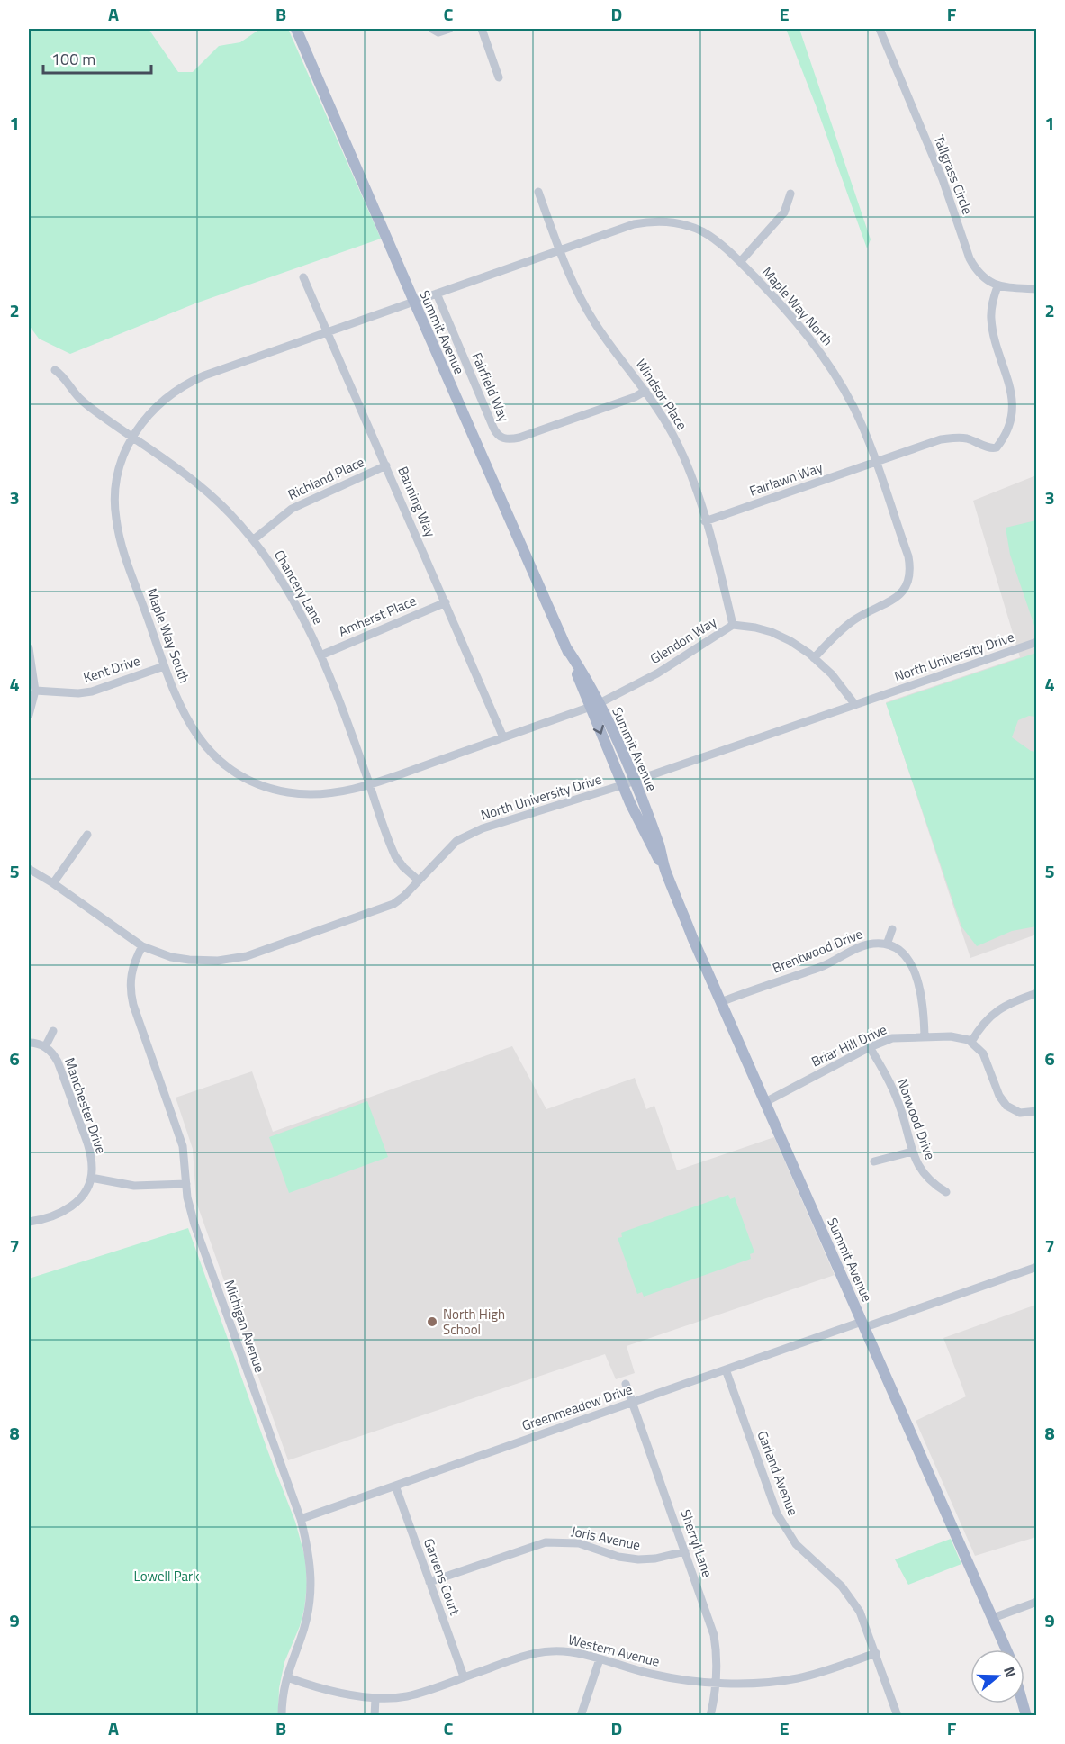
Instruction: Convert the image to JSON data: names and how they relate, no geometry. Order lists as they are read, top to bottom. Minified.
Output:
{"streets":{"main road":["Summit Avenue"],"street":["Tallgrass Circle","Maple Way North","Fairfield Way","Windsor Place","Richland Place","Fairlawn Way","Banning Way","Chancery Lane","Amherst Place","Maple Way South","Glendon Way","North University Drive","Kent Drive","Brentwood Drive","Briar Hill Drive","Manchester Drive","Norwood Drive","Michigan Avenue","Greenmeadow Drive","Garland Avenue","Joris Avenue","Sherryl Lane","Garvens Court","Western Avenue"]},"crossings":[["Tallgrass Circle","Fairlawn Way"],["Maple Way North","Summit Avenue"],["Maple Way North","Fairfield Way"],["Maple Way North","Windsor Place"],["Maple Way North","Fairlawn Way"],["Maple Way North","Maple Way South"],["Maple Way North","Glendon Way"],["Summit Avenue","Maple Way South"],["Summit Avenue","Glendon Way"],["Summit Avenue","North University Drive"],["Summit Avenue","Brentwood Drive"],["Summit Avenue","Briar Hill Drive"],["Summit Avenue","Greenmeadow Drive"],["Fairfield Way","Windsor Place"],["Windsor Place","Fairlawn Way"],["Windsor Place","Glendon Way"],["Richland Place","Banning Way"],["Richland Place","Chancery Lane"],["Banning Way","Amherst Place"],["Banning Way","Maple Way South"],["Chancery Lane","Amherst Place"],["Chancery Lane","Maple Way South"],["Chancery Lane","North University Drive"],["Maple Way South","Glendon Way"],["Maple Way South","Kent Drive"],["Glendon Way","North University Drive"],["North University Drive","Michigan Avenue"],["Briar Hill Drive","Norwood Drive"],["Michigan Avenue","Greenmeadow Drive"],["Michigan Avenue","Western Avenue"],["Greenmeadow Drive","Garland Avenue"],["Greenmeadow Drive","Sherryl Lane"],["Greenmeadow Drive","Garvens Court"],["Garland Avenue","Western Avenue"],["Joris Avenue","Sherryl Lane"],["Joris Avenue","Garvens Court"],["Sherryl Lane","Western Avenue"],["Garvens Court","Western Avenue"]],"parks":["Lowell Park"],"places":["North High School"],"scale_bar":"100 m","north":"right","grid":{"columns":["A","B","C","D","E","F"],"rows":["1","2","3","4","5","6","7","8","9"]}}
